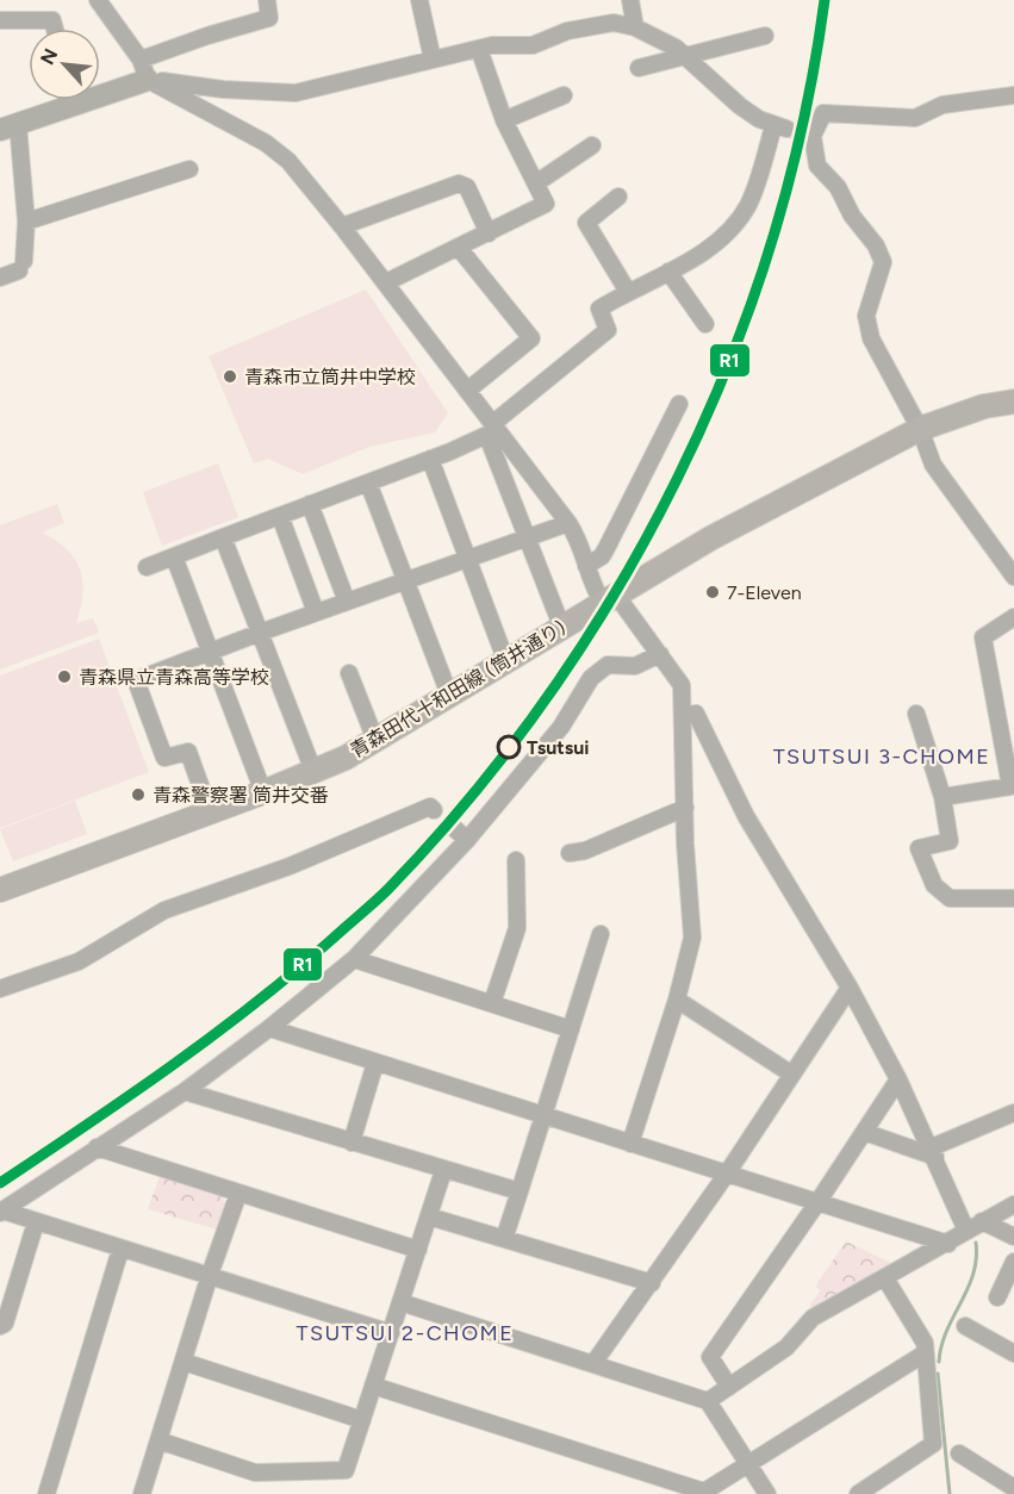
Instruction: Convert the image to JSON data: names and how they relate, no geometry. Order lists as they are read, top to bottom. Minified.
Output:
{"streets":{"main road":["青森田代十和田線 (筒井通り)"]},"districts":["TSUTSUI 3-CHOME","TSUTSUI 2-CHOME"],"places":["青森市立筒井中学校","7-Eleven","青森県立青森高等学校","Tsutsui","青森警察署 筒井交番"],"lines":["transit line R1"],"north":"top left"}
